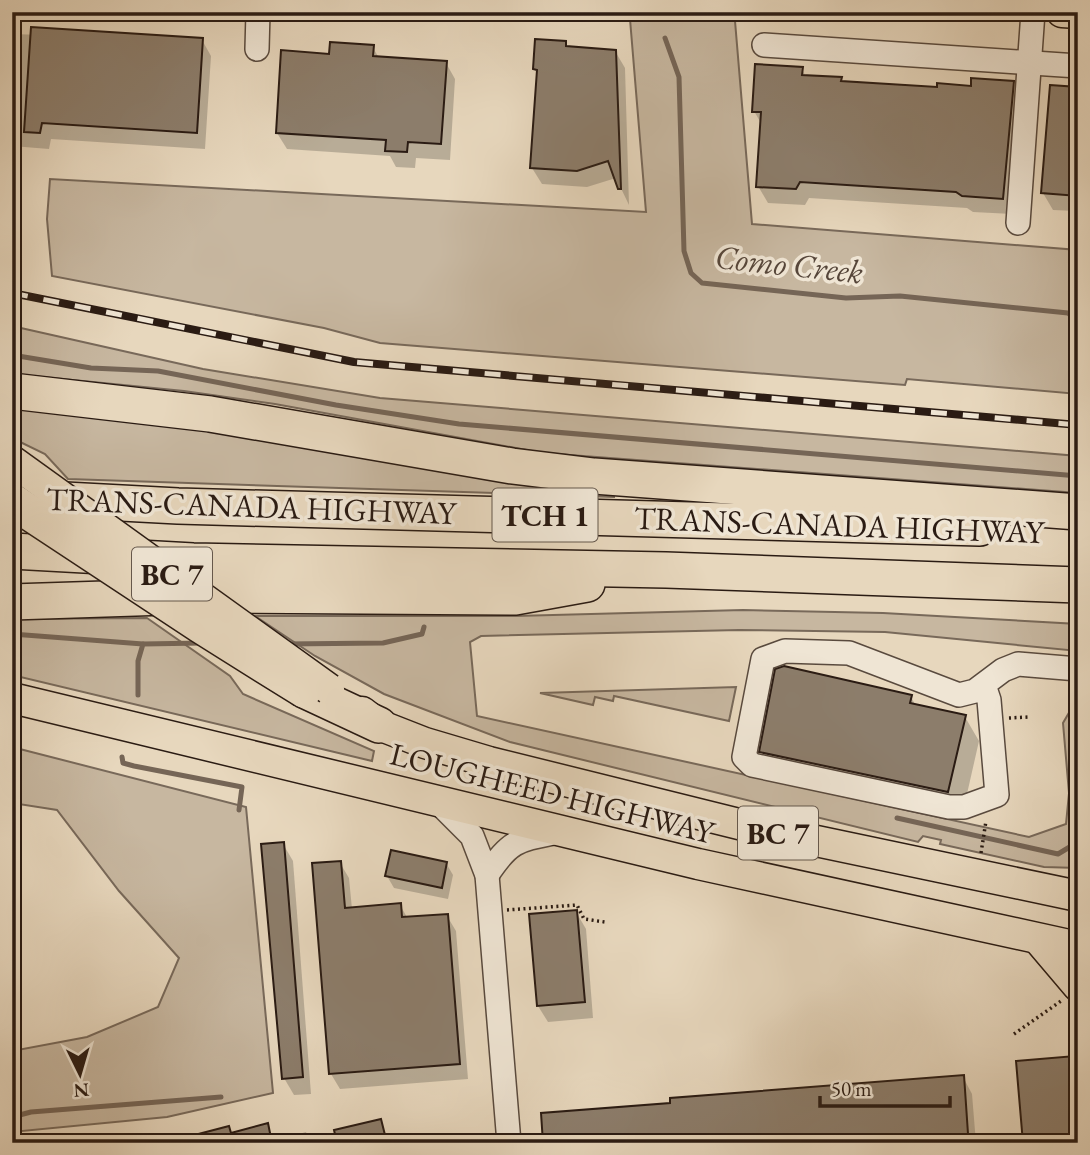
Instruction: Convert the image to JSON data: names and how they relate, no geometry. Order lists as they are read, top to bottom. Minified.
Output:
{"streets":{"highway":["TRANS-CANADA HIGHWAY","TCH 1"],"main road":["BC 7","LOUGHEED HIGHWAY"]},"water":["Como Creek"],"scale_bar":"50 m","north":"bottom"}
